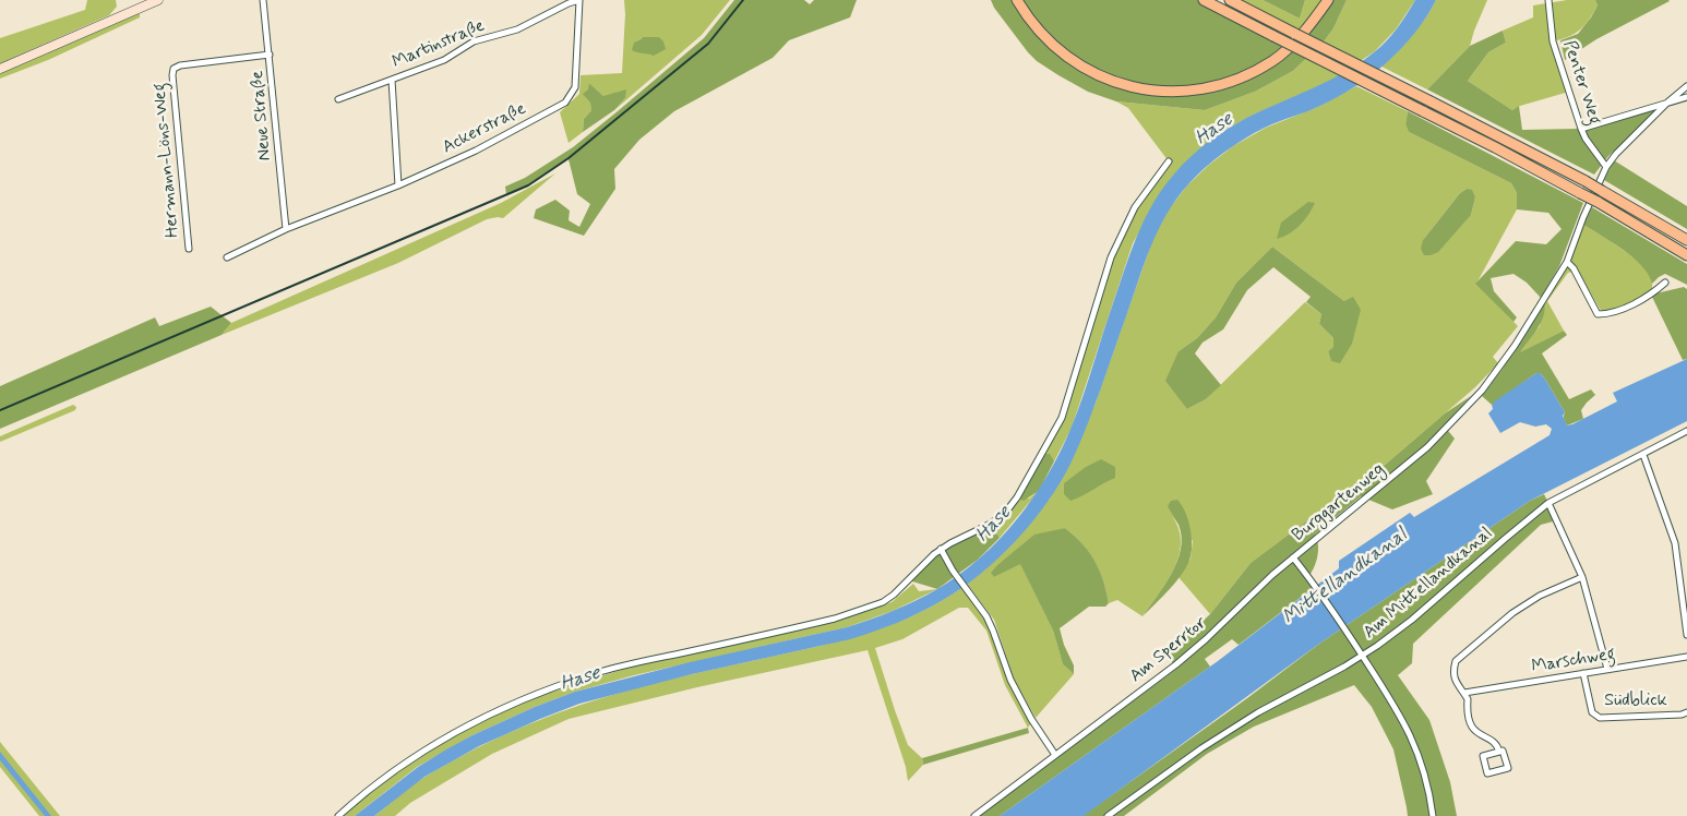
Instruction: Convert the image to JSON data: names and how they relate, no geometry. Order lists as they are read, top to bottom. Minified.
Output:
{"streets":{"street":["Martinstraße","Penter Weg","Neue Straße","Ackerstraße","Hermann-Löns-Weg","Burggartenweg","Am Mittellandkanal","Am Sperrtor","Marschweg","Südblick"]},"crossings":[["Martinstraße","Ackerstraße"],["Penter Weg","Burggartenweg"],["Neue Straße","Ackerstraße"],["Neue Straße","Hermann-Löns-Weg"],["Burggartenweg","Am Mittellandkanal"],["Burggartenweg","Am Sperrtor"],["Marschweg","Südblick"]],"water":["Hase","Mittellandkanal"]}
